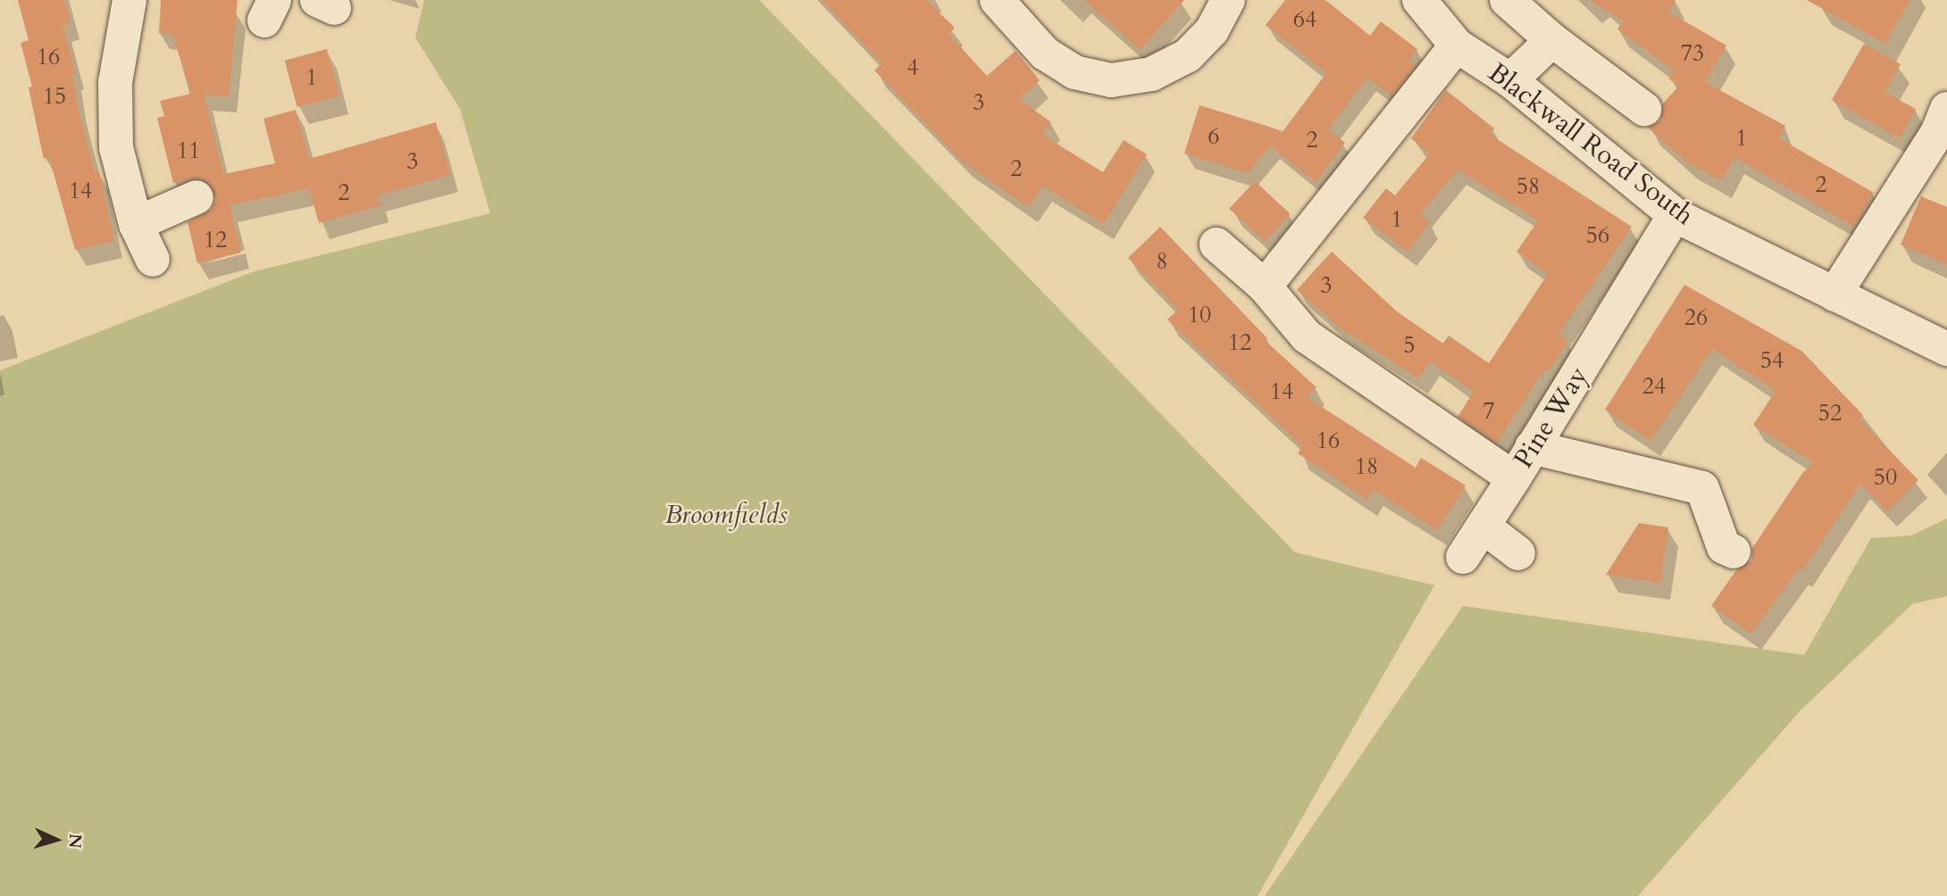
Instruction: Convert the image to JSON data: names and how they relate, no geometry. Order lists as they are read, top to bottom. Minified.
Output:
{"streets":{"street":["Blackwall Road South","Pine Way"]},"crossings":[["Blackwall Road South","Pine Way"]],"parks":["Broomfields"],"house_numbers":["64","73","16","4","1","15","3","6","1","2","11","3","2","2","58","14","2","1","56","12","8","3","10","26","12","5","54","24","14","7","52","16","18","50"],"north":"right"}
